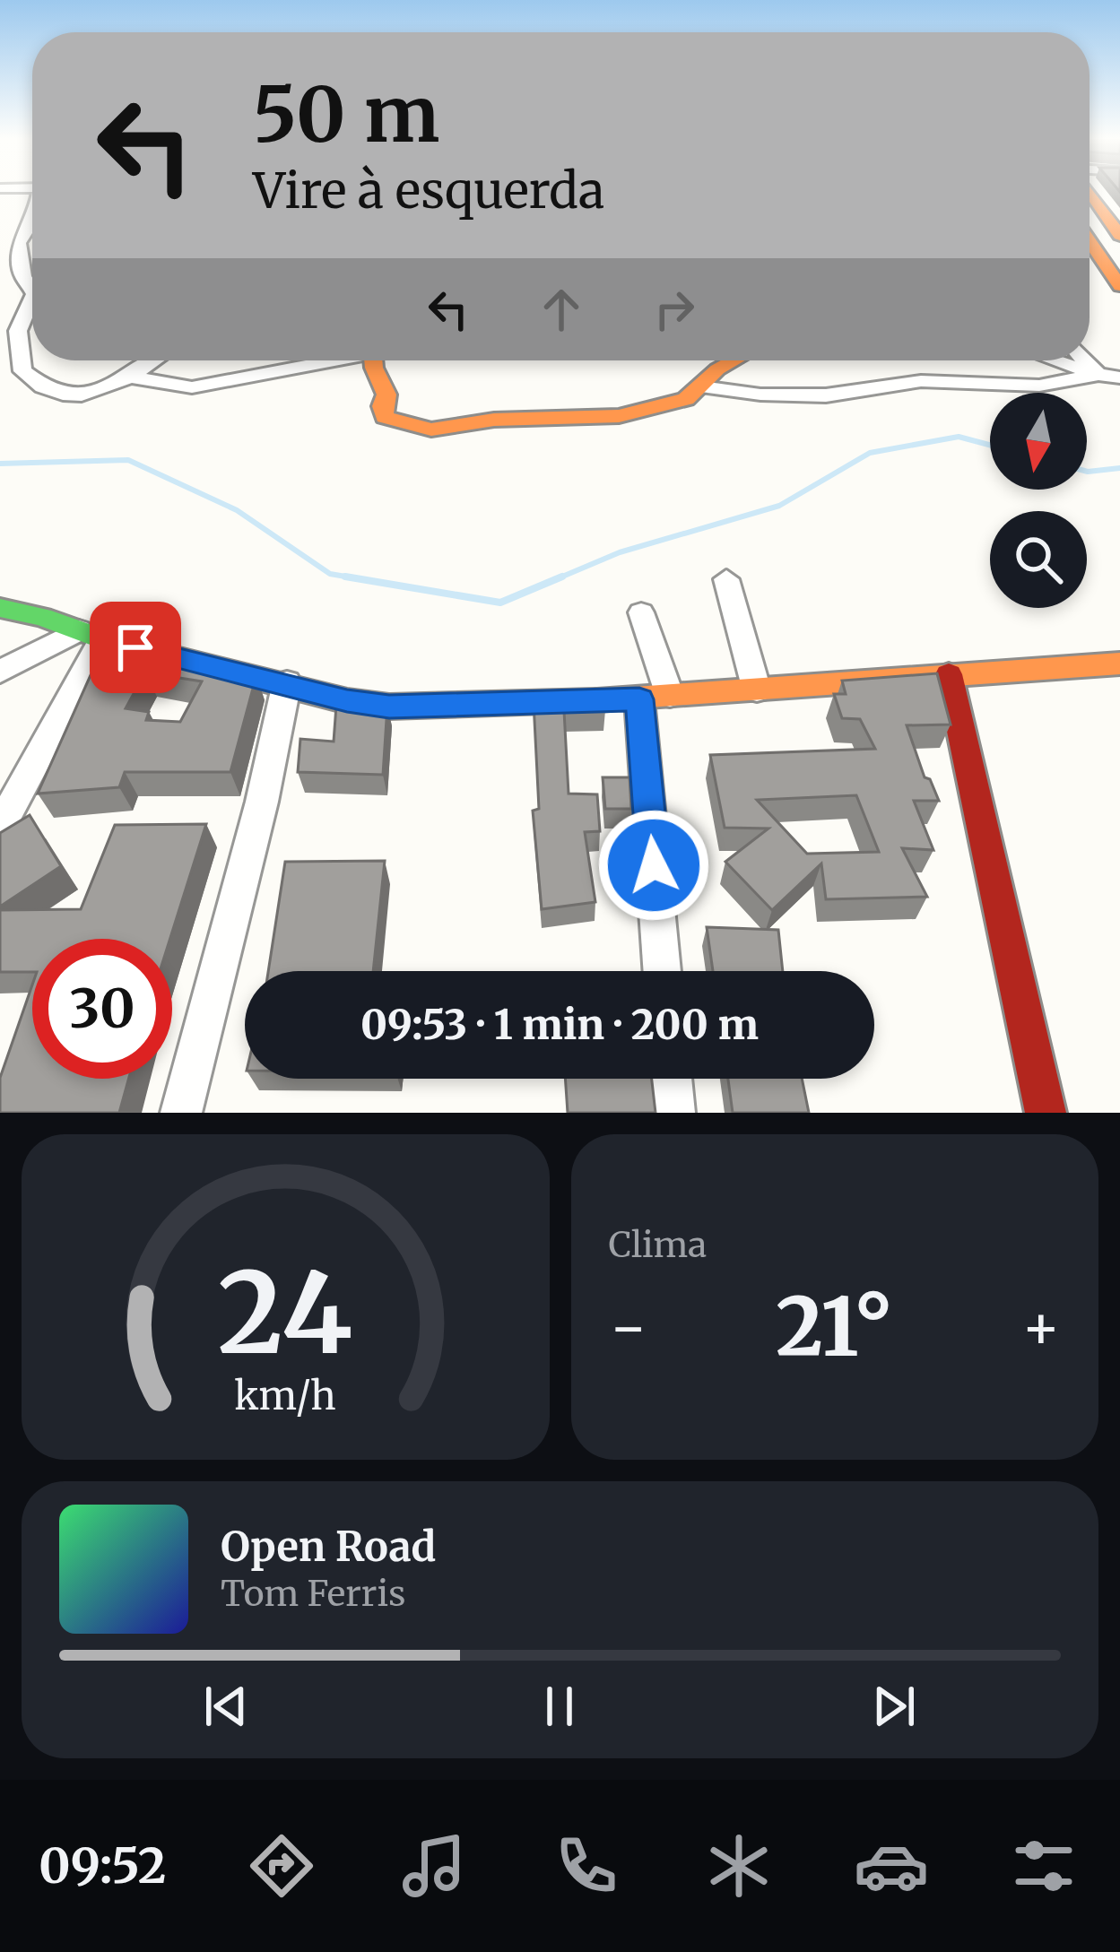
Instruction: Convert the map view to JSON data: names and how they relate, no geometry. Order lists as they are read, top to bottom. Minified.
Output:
{"north":"bottom","page":{"turn":["50 m","Vire à esquerda"],"limit":"30","trip":"09:53 · 1 min · 200 m","tile":"Clima","heat":["−","21°","+"],"song":["Open Road","Tom Ferris"],"tabs":"09:52","gauge":["24","km/h"]}}
